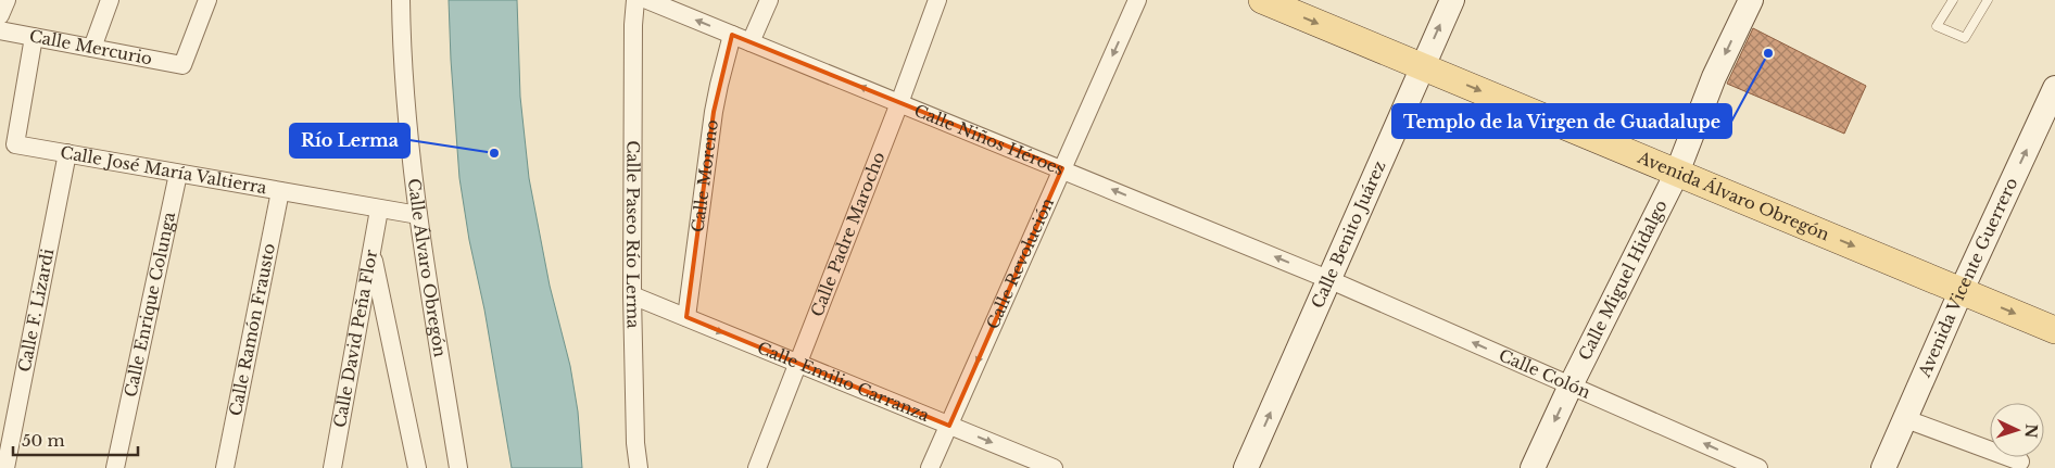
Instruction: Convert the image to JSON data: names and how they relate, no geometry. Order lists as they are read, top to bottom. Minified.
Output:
{"streets":{"main road":["Avenida Álvaro Obregón"],"street":["Calle Mercurio","Calle Niños Héroes","Calle José María Valtierra","Calle Moreno","Calle Paseo Río Lerma","Calle Padre Marocho","Calle Benito Juárez","Calle Revolución","Calle Álvaro Obregón","Avenida Vicente Guerrero","Calle Miguel Hidalgo","Calle Enrique Colunga","Calle F. Lizardi","Calle Ramón Frausto","Calle David Peña Flor","Calle Colón","Calle Emilio Carranza"]},"crossings":[["Calle Mercurio","Calle José María Valtierra"],["Calle Niños Héroes","Calle Moreno"],["Calle Niños Héroes","Calle Padre Marocho"],["Calle Niños Héroes","Calle Benito Juárez"],["Calle Niños Héroes","Calle Revolución"],["Calle Niños Héroes","Calle Colón"],["Calle José María Valtierra","Calle Álvaro Obregón"],["Calle José María Valtierra","Calle Enrique Colunga"],["Calle José María Valtierra","Calle F. Lizardi"],["Calle José María Valtierra","Calle Ramón Frausto"],["Calle José María Valtierra","Calle David Peña Flor"],["Calle Moreno","Calle Emilio Carranza"],["Avenida Álvaro Obregón","Calle Benito Juárez"],["Avenida Álvaro Obregón","Avenida Vicente Guerrero"],["Avenida Álvaro Obregón","Calle Miguel Hidalgo"],["Calle Paseo Río Lerma","Calle Emilio Carranza"],["Calle Padre Marocho","Calle Emilio Carranza"],["Calle Benito Juárez","Calle Colón"],["Calle Revolución","Calle Emilio Carranza"],["Calle Miguel Hidalgo","Calle Colón"]],"one_way":["Calle Niños Héroes","Avenida Álvaro Obregón","Calle Benito Juárez","Calle Revolución","Avenida Vicente Guerrero","Calle Miguel Hidalgo","Calle Colón","Calle Emilio Carranza"],"places":["Templo de la Virgen de Guadalupe","Río Lerma"],"scale_bar":"50 m","north":"right"}
